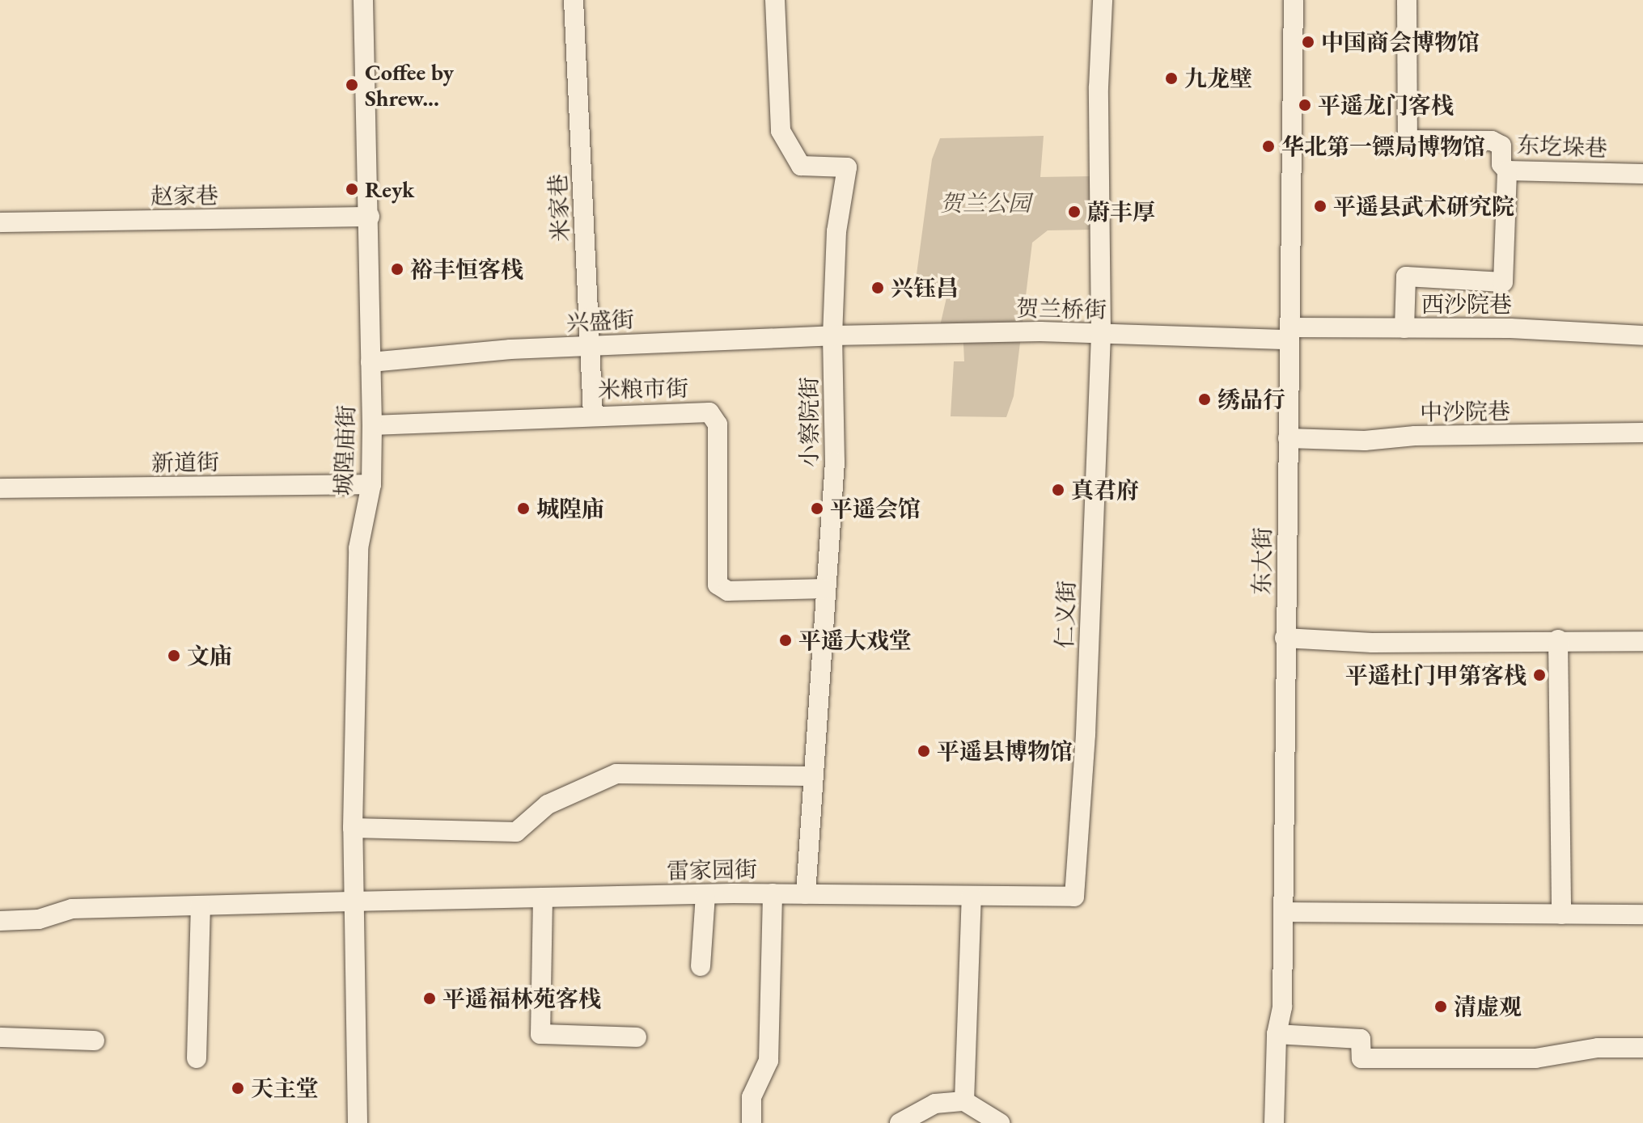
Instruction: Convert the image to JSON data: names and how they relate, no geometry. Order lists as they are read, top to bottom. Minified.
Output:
{"streets":{"street":["东圪垛巷","赵家巷","米家巷","西沙院巷","贺兰桥街","兴盛街","米粮市街","中沙院巷","小察院街","城隍庙街","新道街","东大街","仁义街","雷家园街"]},"crossings":[["赵家巷","城隍庙街"],["米家巷","兴盛街"],["米家巷","米粮市街"],["西沙院巷","贺兰桥街"],["西沙院巷","东大街"],["贺兰桥街","兴盛街"],["贺兰桥街","小察院街"],["贺兰桥街","东大街"],["贺兰桥街","仁义街"],["兴盛街","小察院街"],["兴盛街","城隍庙街"],["米粮市街","小察院街"],["米粮市街","城隍庙街"],["中沙院巷","东大街"],["小察院街","雷家园街"],["城隍庙街","新道街"],["城隍庙街","雷家园街"],["仁义街","雷家园街"]],"parks":["贺兰公园"],"places":["中国商会博物馆","九龙壁","Coffee by Shrew...","平遥龙门客栈","华北第一镖局博物馆","Reyk","平遥县武术研究院","蔚丰厚","裕丰恒客栈","兴钰昌","绣品行","真君府","城隍庙","平遥会馆","平遥大戏堂","文庙","平遥杜门甲第客栈","平遥县博物馆","平遥福林苑客栈","清虚观","天主堂"]}
